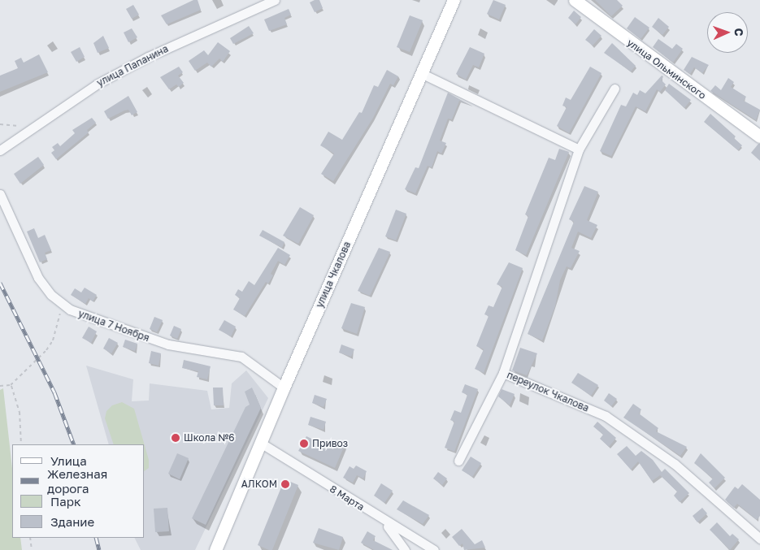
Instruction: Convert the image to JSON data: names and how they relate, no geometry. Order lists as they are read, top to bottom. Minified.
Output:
{"streets":{"street":["улица Папанина","улица Ольминского","улица Чкалова","улица 7 Ноября","переулок Чкалова","8 Марта"]},"crossings":[["улица Чкалова","улица 7 Ноября"],["улица Чкалова","8 Марта"]],"places":["Школа №6","Привоз","АЛКОМ"],"legend":["Улица","Железная дорога","Парк","Здание"],"north":"right"}
